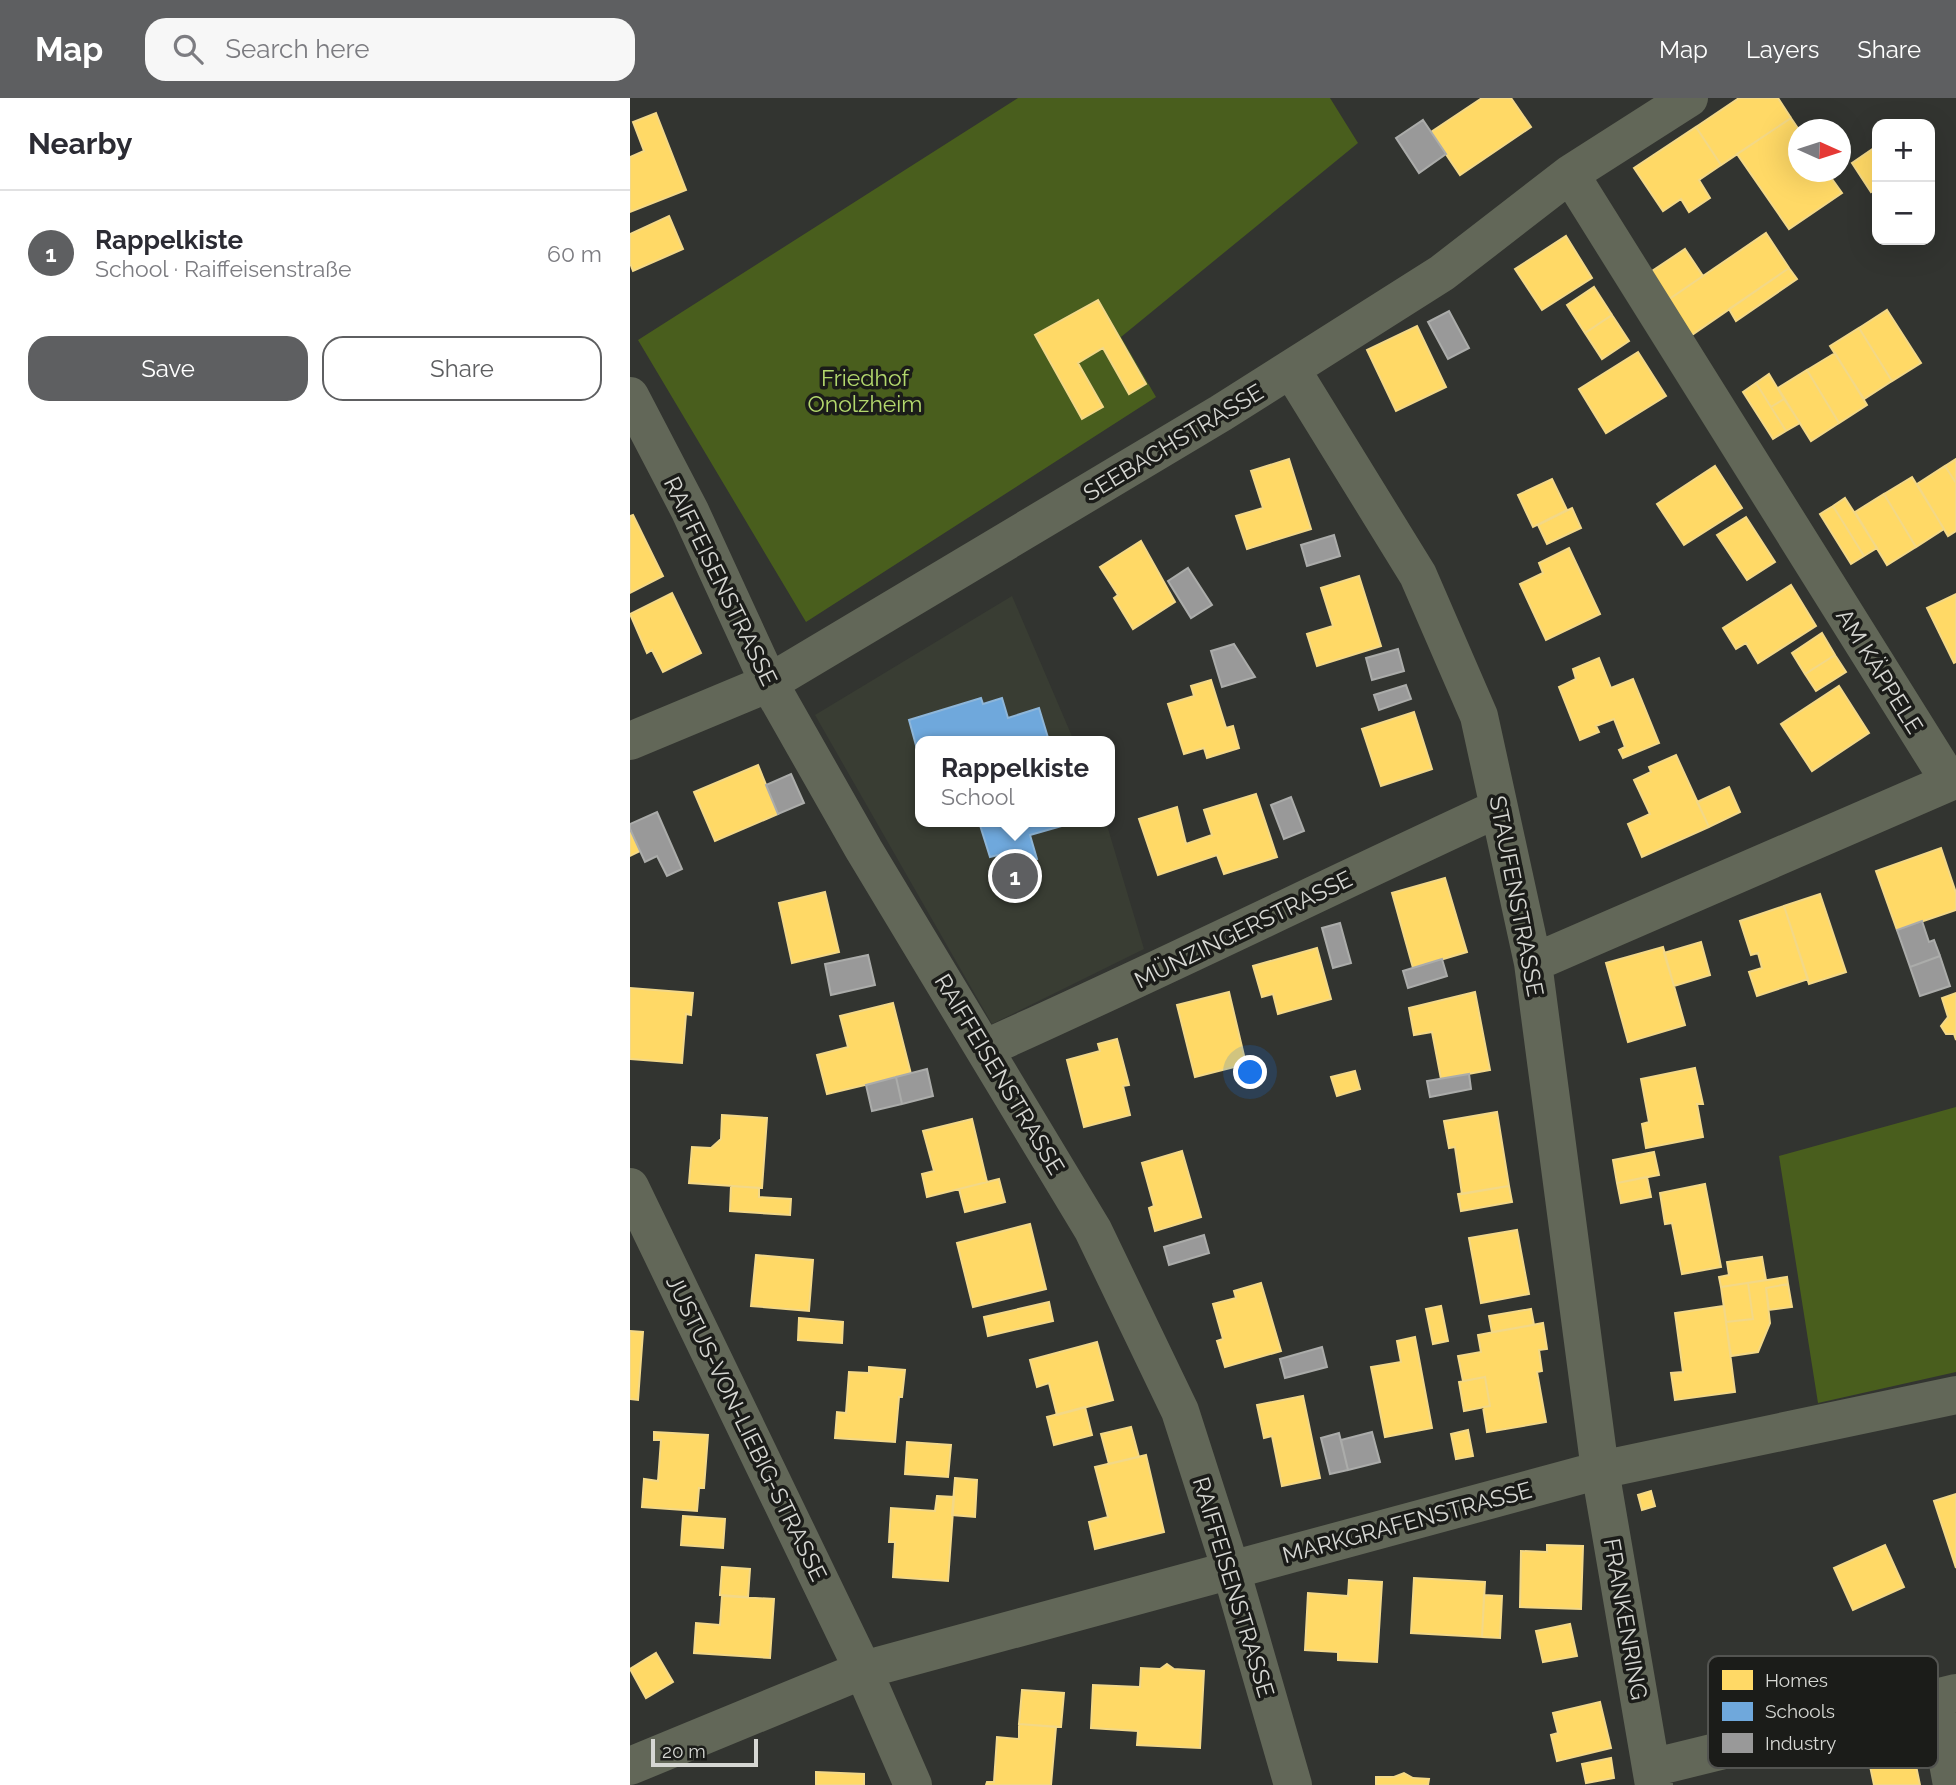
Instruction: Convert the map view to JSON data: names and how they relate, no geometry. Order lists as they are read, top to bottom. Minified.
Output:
{"streets":{"street":["SEEBACHSTRASSE","RAIFFEISENSTRASSE","AM KÄPPELE","STAUFENSTRASSE","MÜNZINGERSTRASSE","JUSTUS-VON-LIEBIG-STRASSE","MARKGRAFENSTRASSE","FRANKENRING"]},"crossings":[["SEEBACHSTRASSE","RAIFFEISENSTRASSE"],["SEEBACHSTRASSE","AM KÄPPELE"],["SEEBACHSTRASSE","STAUFENSTRASSE"],["RAIFFEISENSTRASSE","MÜNZINGERSTRASSE"],["RAIFFEISENSTRASSE","MARKGRAFENSTRASSE"],["AM KÄPPELE","STAUFENSTRASSE"],["STAUFENSTRASSE","MÜNZINGERSTRASSE"],["STAUFENSTRASSE","MARKGRAFENSTRASSE"],["STAUFENSTRASSE","FRANKENRING"],["JUSTUS-VON-LIEBIG-STRASSE","MARKGRAFENSTRASSE"],["MARKGRAFENSTRASSE","FRANKENRING"]],"parks":["Friedhof Onolzheim"],"legend":["Homes","Schools","Industry"],"scale_bar":"20 m","north":"right","page":{"header":"Map","search":"Search here","nav":["Map","Layers","Share"],"heading":"Nearby","map_buttons":["+","−"],"list":[{"mark":"1","name":"Rappelkiste","note":"School · Raiffeisenstraße","value":"60 m"}],"buttons":["Save","Share"],"popup":["Rappelkiste","School"],"pins":"1","scale":"20 m"}}
